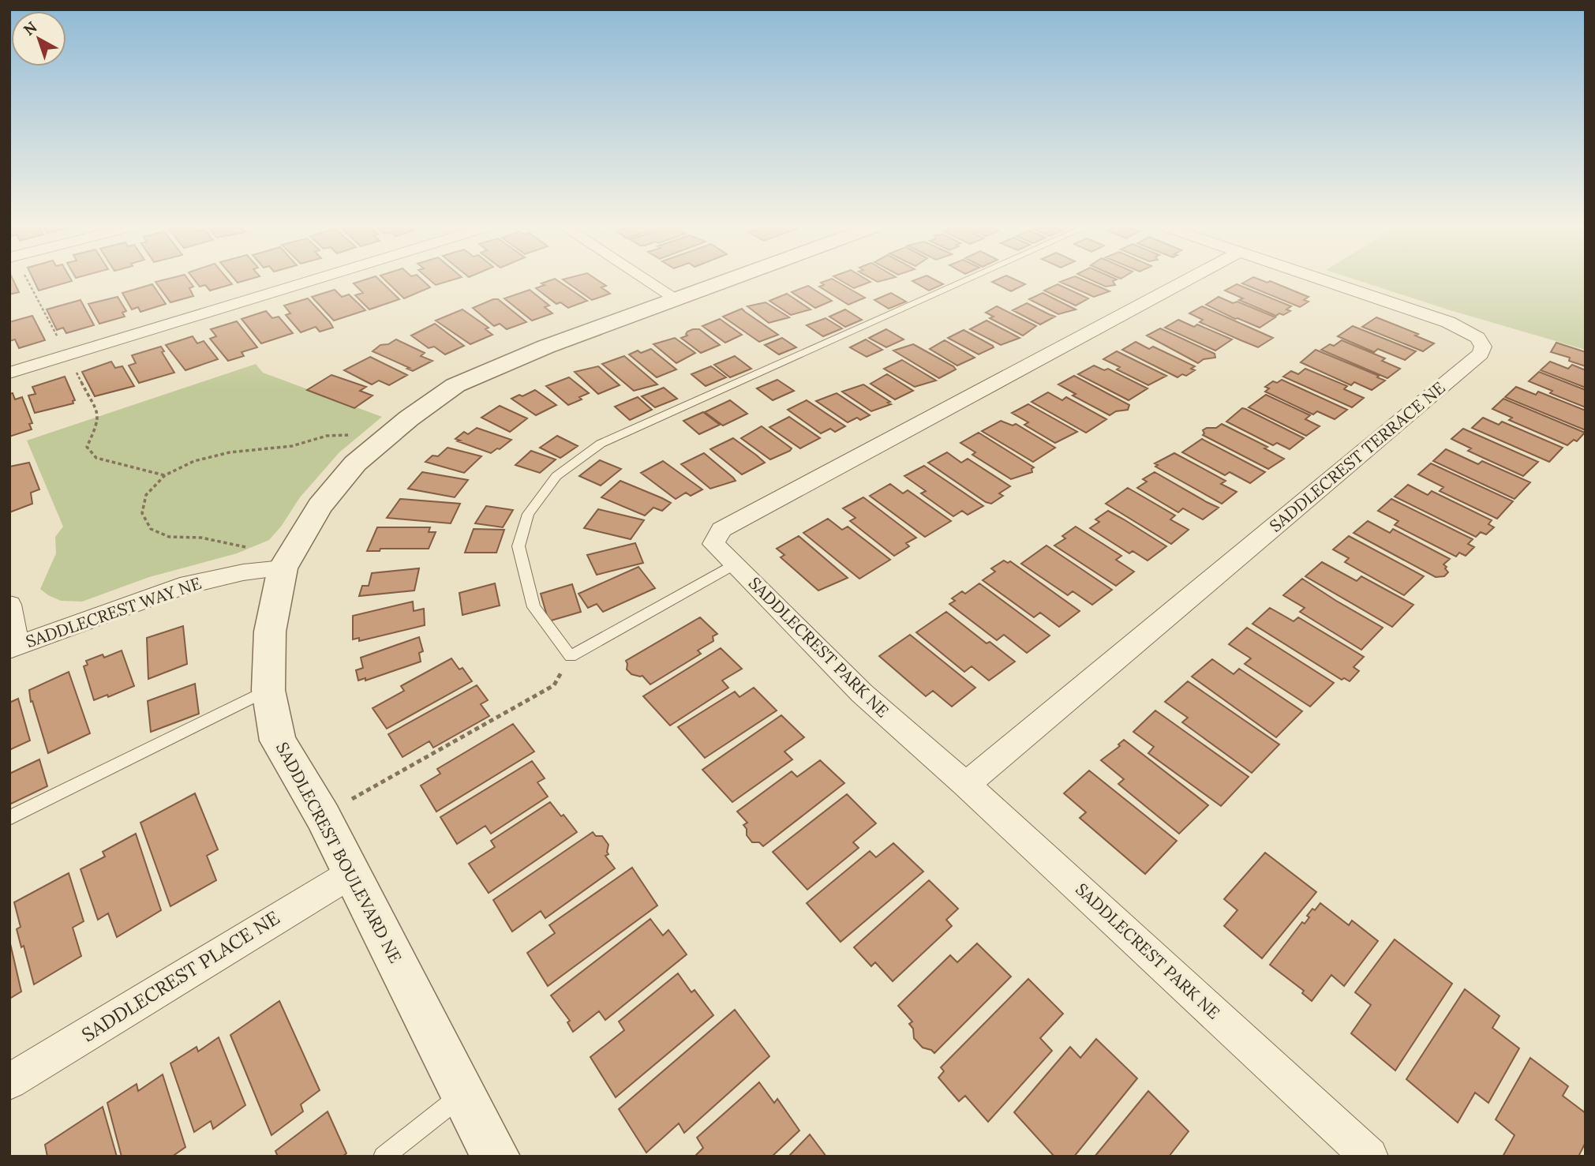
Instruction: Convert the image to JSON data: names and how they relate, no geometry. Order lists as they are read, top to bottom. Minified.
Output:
{"streets":{"street":["SADDLECREST TERRACE NE","SADDLECREST WAY NE","SADDLECREST PARK NE","SADDLECREST BOULEVARD NE","SADDLECREST PLACE NE"]},"crossings":[["SADDLECREST TERRACE NE","SADDLECREST PARK NE"],["SADDLECREST WAY NE","SADDLECREST BOULEVARD NE"],["SADDLECREST BOULEVARD NE","SADDLECREST PLACE NE"]],"north":"top left"}
